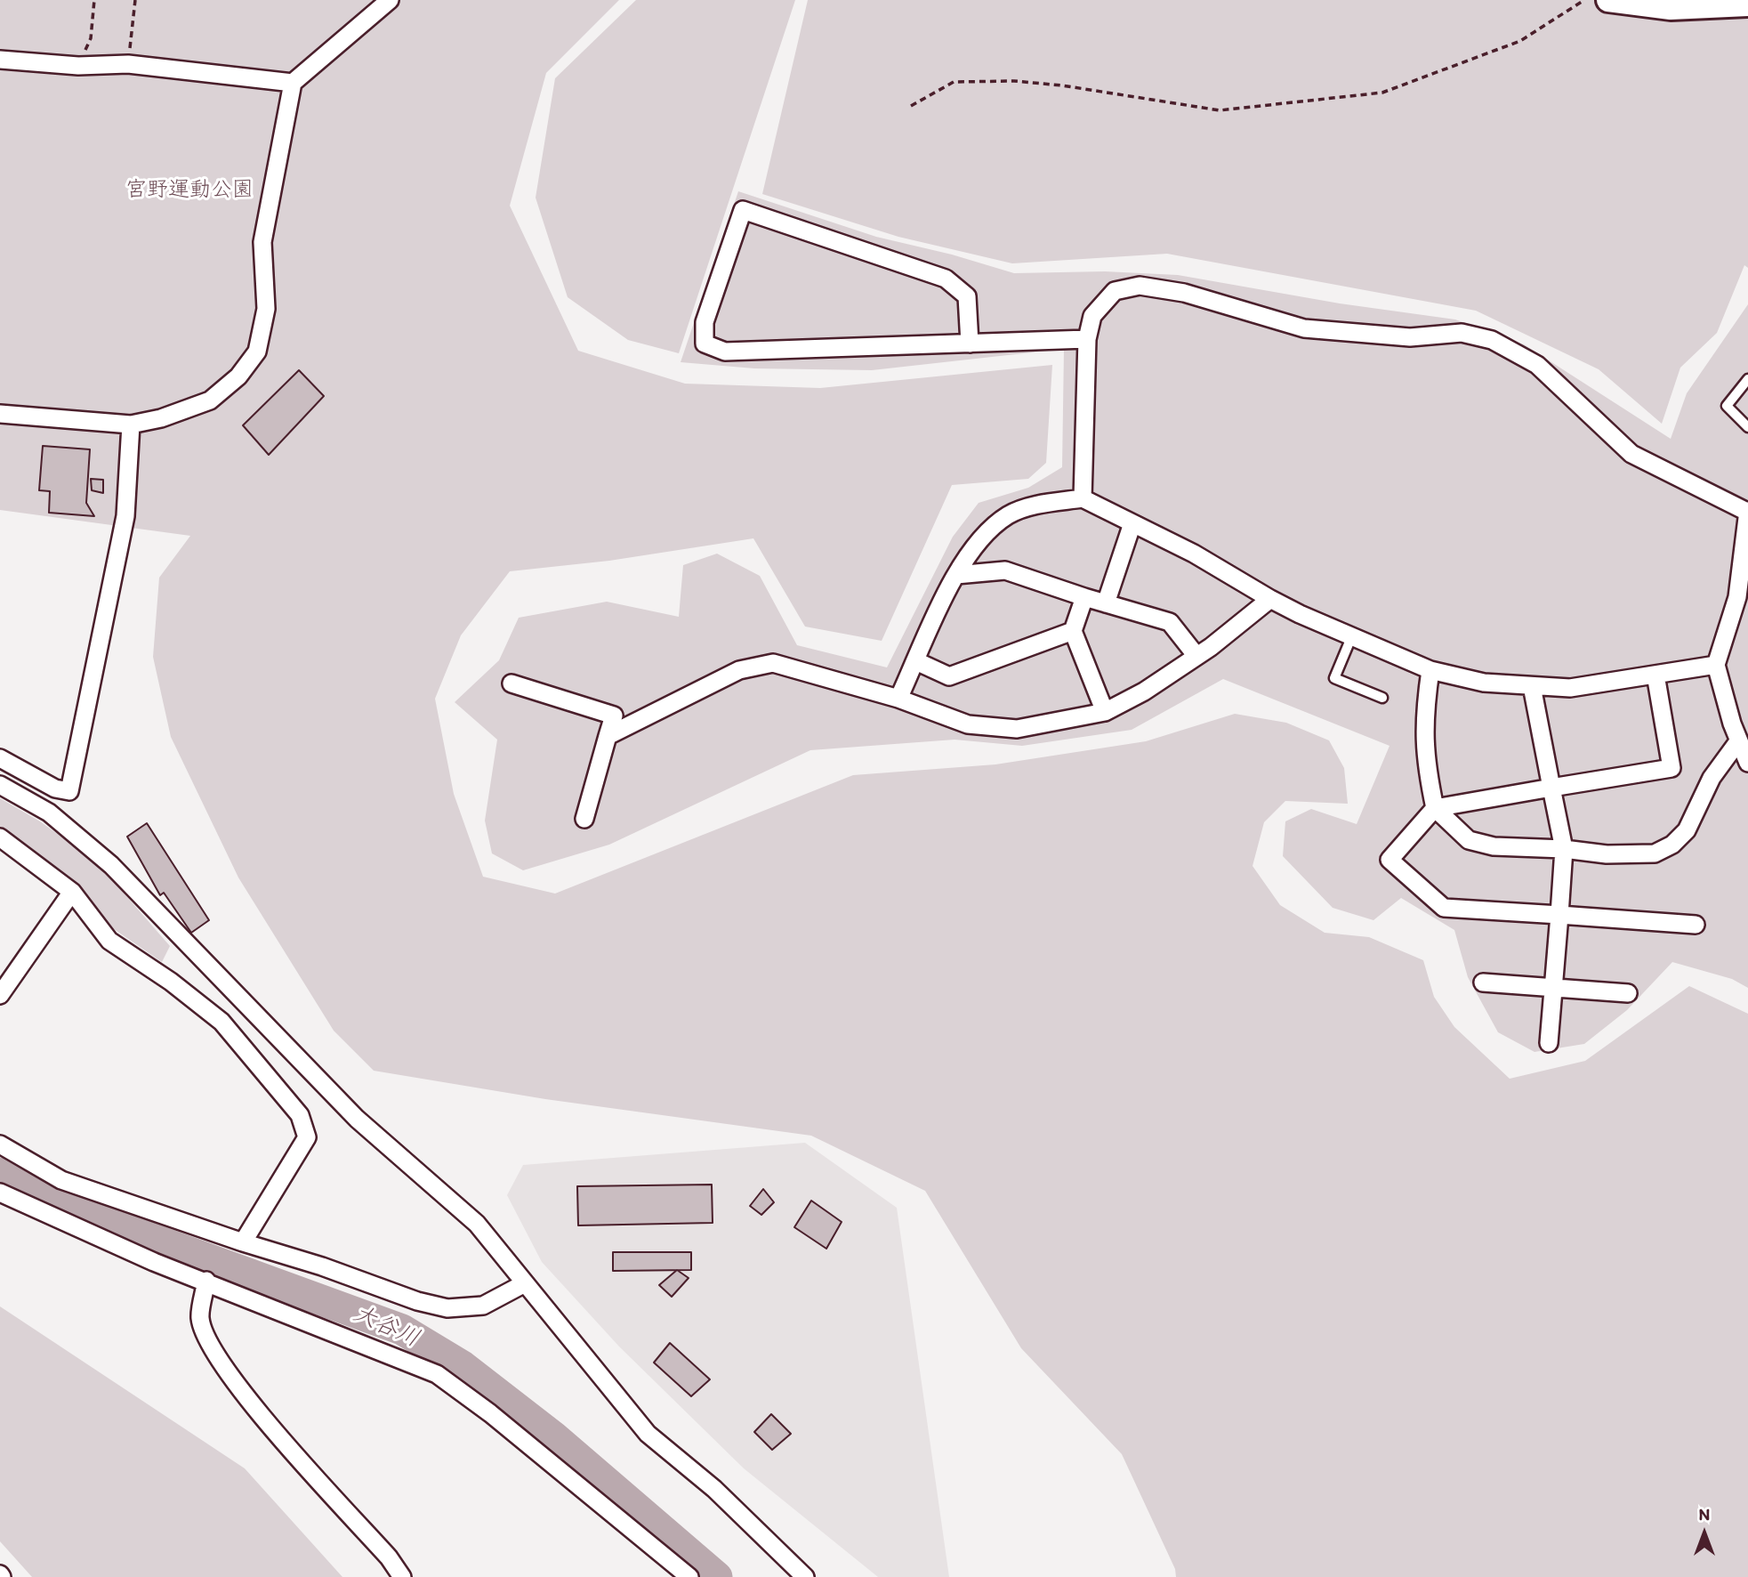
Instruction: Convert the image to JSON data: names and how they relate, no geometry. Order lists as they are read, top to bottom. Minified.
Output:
{"water":["大谷川"],"parks":["宮野運動公園"],"north":"top"}
